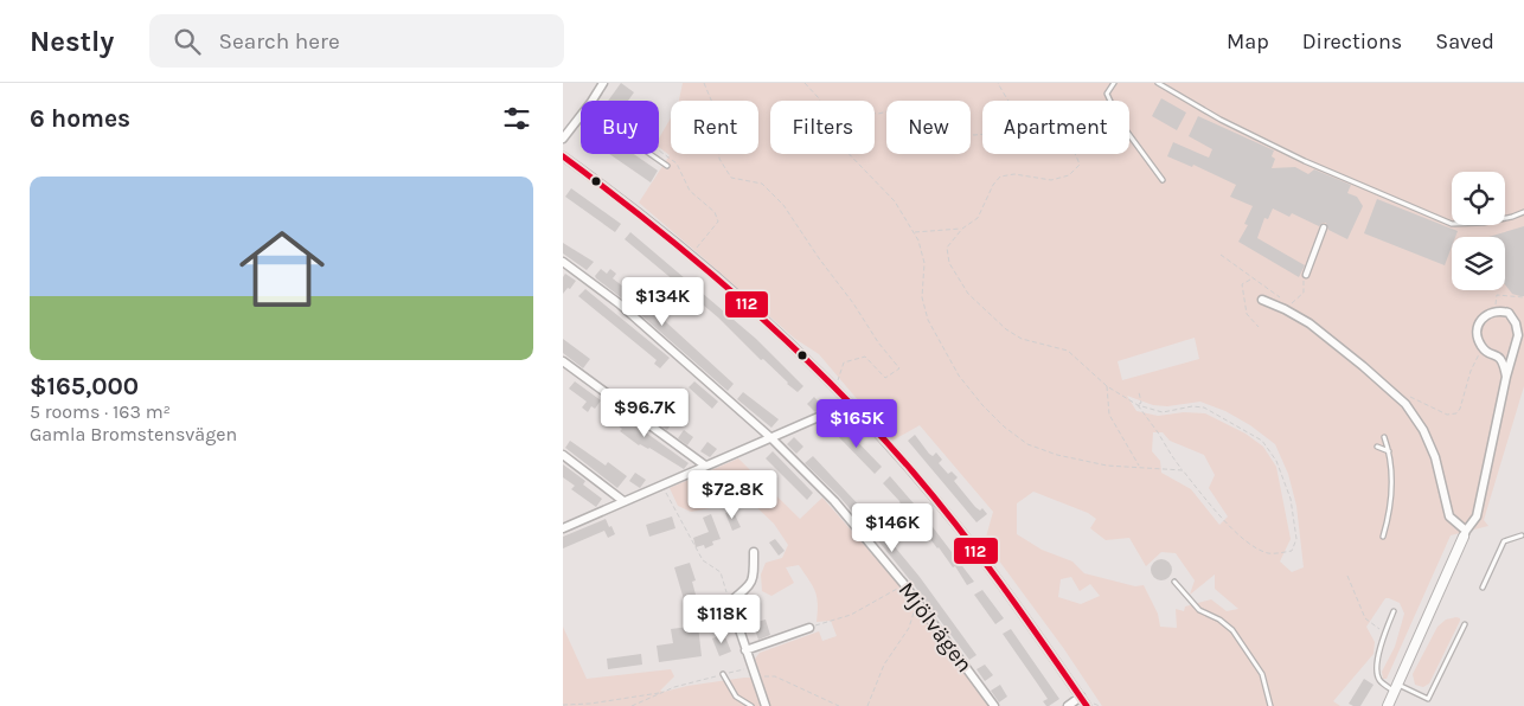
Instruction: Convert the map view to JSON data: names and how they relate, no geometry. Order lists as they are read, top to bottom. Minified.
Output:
{"streets":{"street":["Mjölvägen"]},"lines":["transit line 112"],"page":{"header":"Nestly","search":"Search here","nav":["Map","Directions","Saved"],"heading":"6 homes","chip":["Buy","Rent","Filters","New","Apartment"],"list":[{"name":"$165,000","note":"5 rooms · 163 m² · Gamla Bromstensvägen"}],"price":["$134K","$96.7K","$165K","$72.8K","$146K","$118K"]}}
